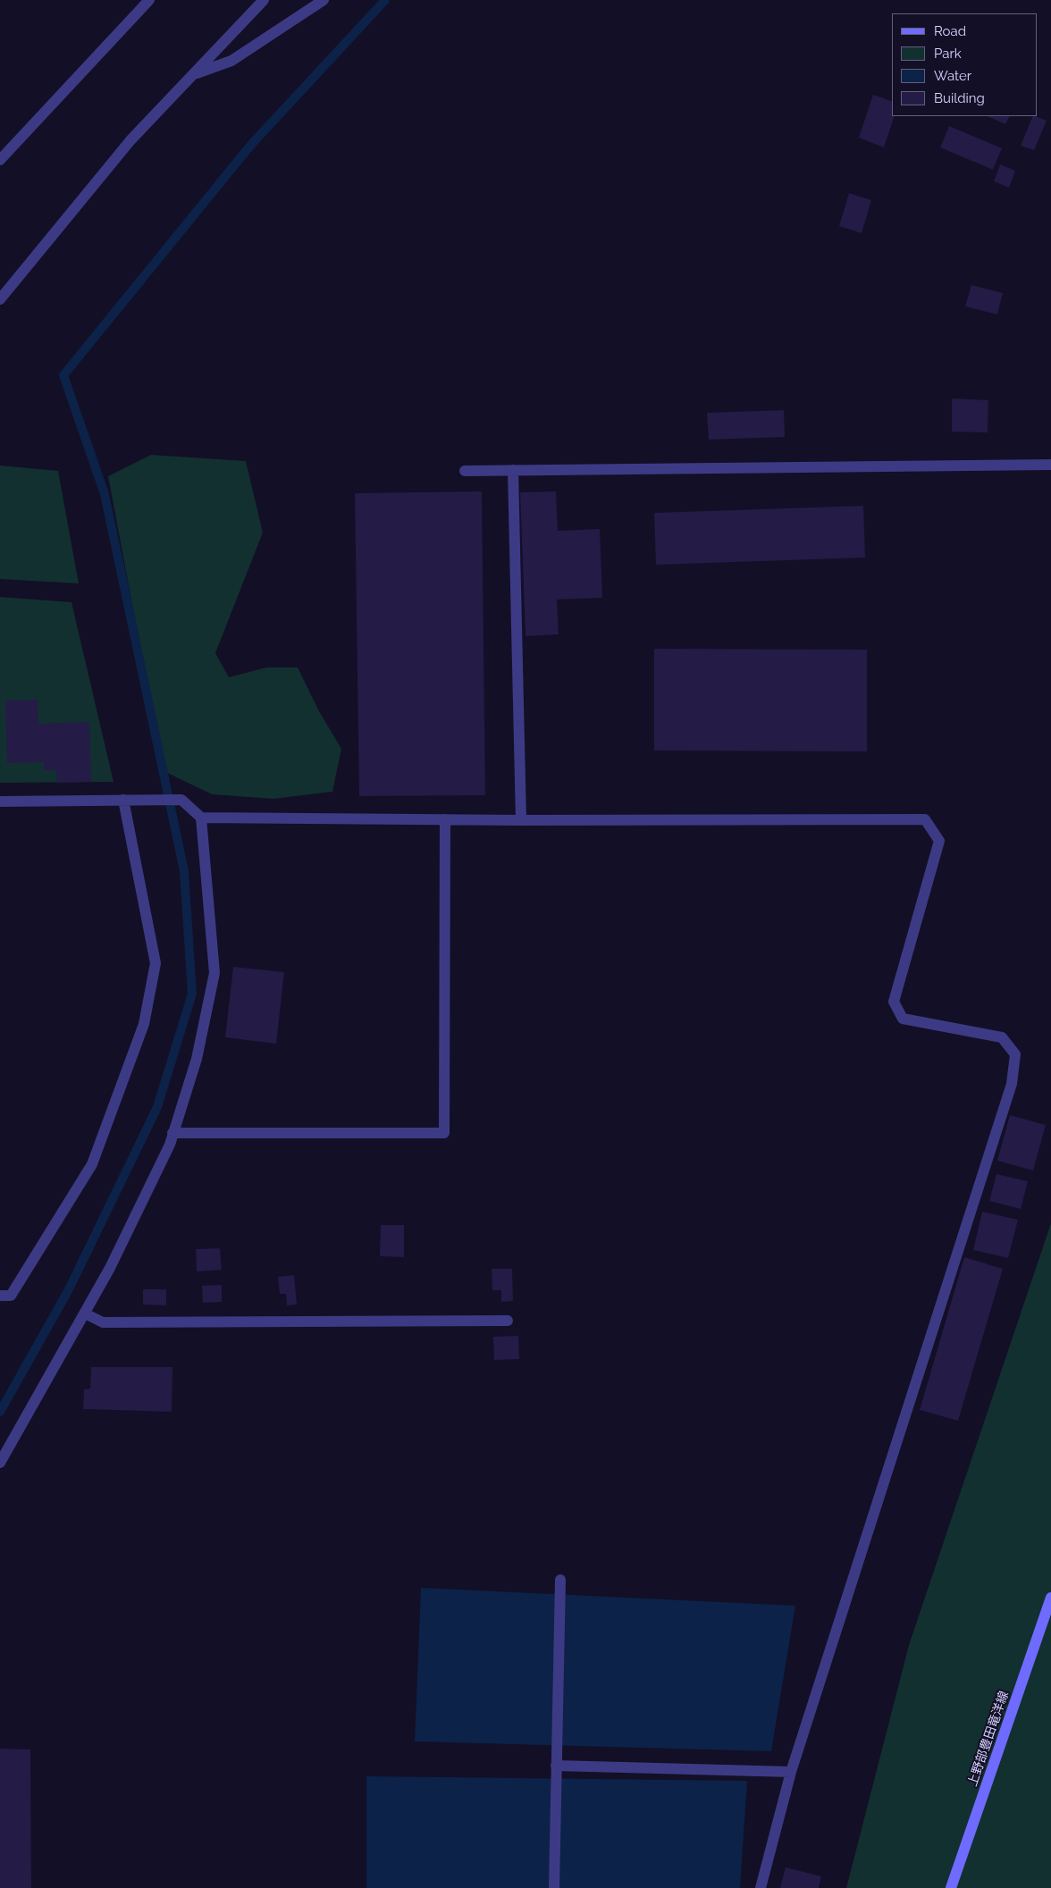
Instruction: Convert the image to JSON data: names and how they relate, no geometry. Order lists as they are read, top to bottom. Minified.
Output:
{"streets":{"main road":["上野部豊田竜洋線"]},"legend":["Road","Park","Water","Building"]}
